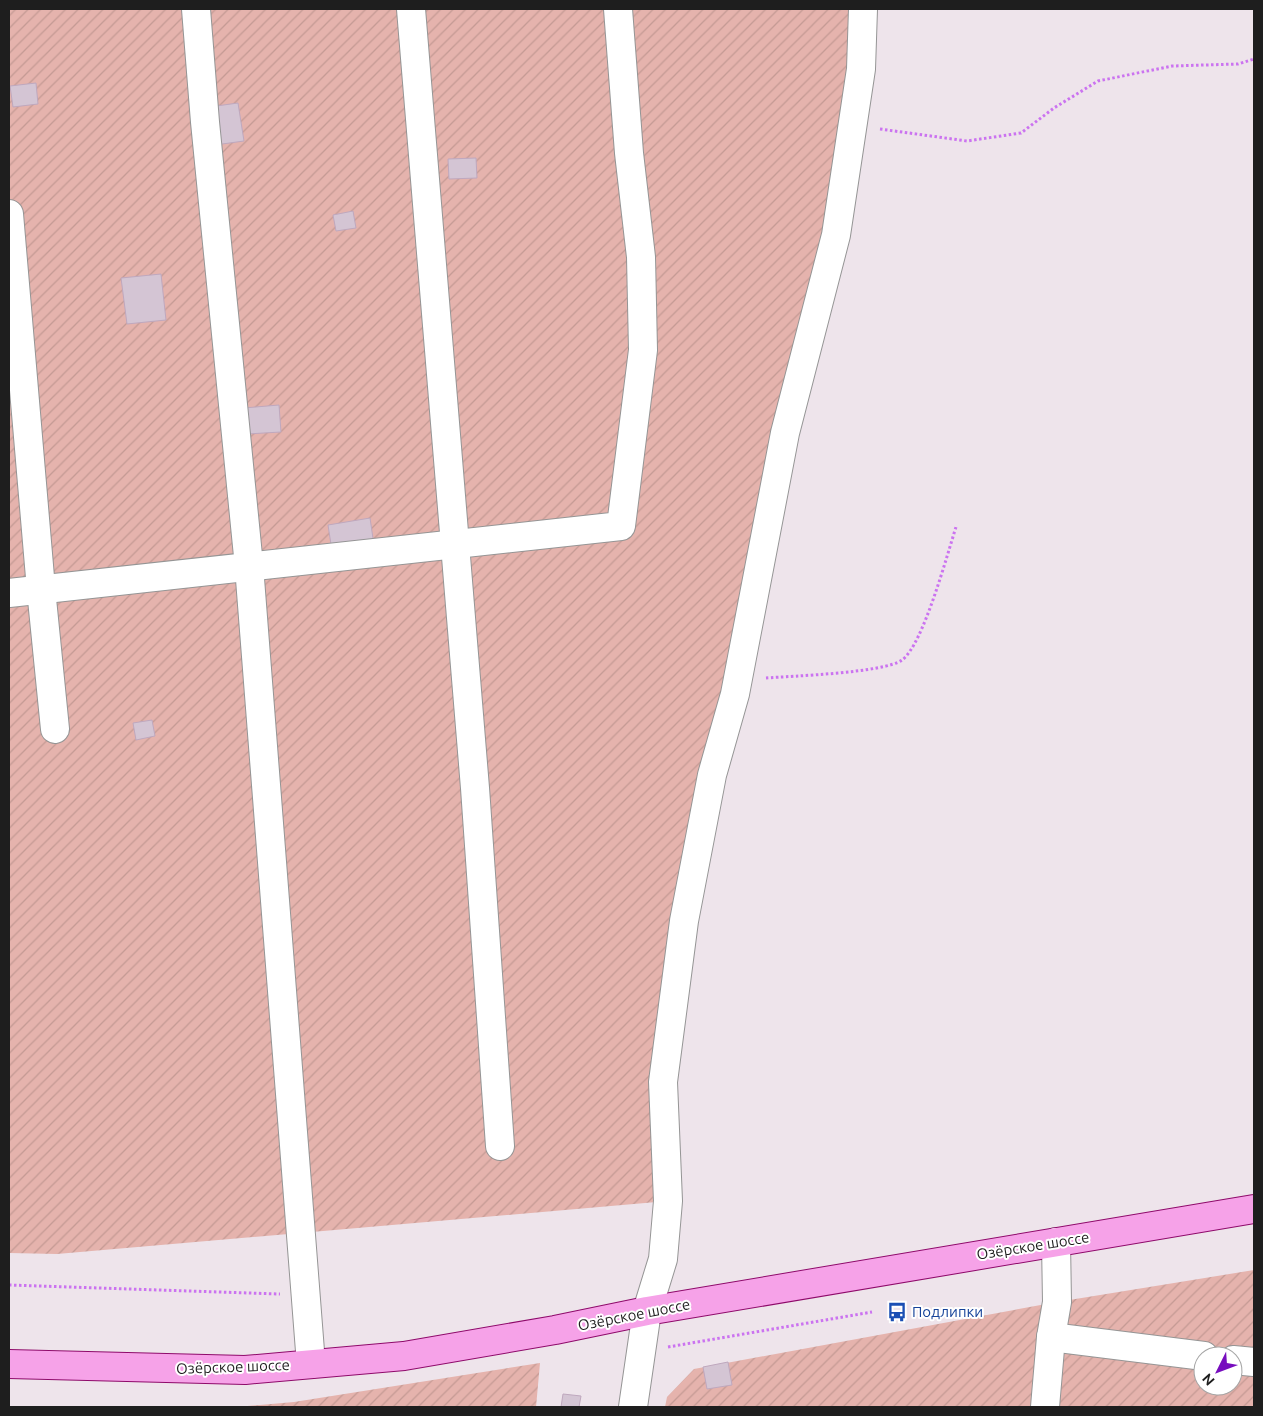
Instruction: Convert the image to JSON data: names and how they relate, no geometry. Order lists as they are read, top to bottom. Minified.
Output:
{"streets":{"main road":["Озёрское шоссе"]},"places":{"bus stop":["Подлипки"]},"north":"bottom left"}
